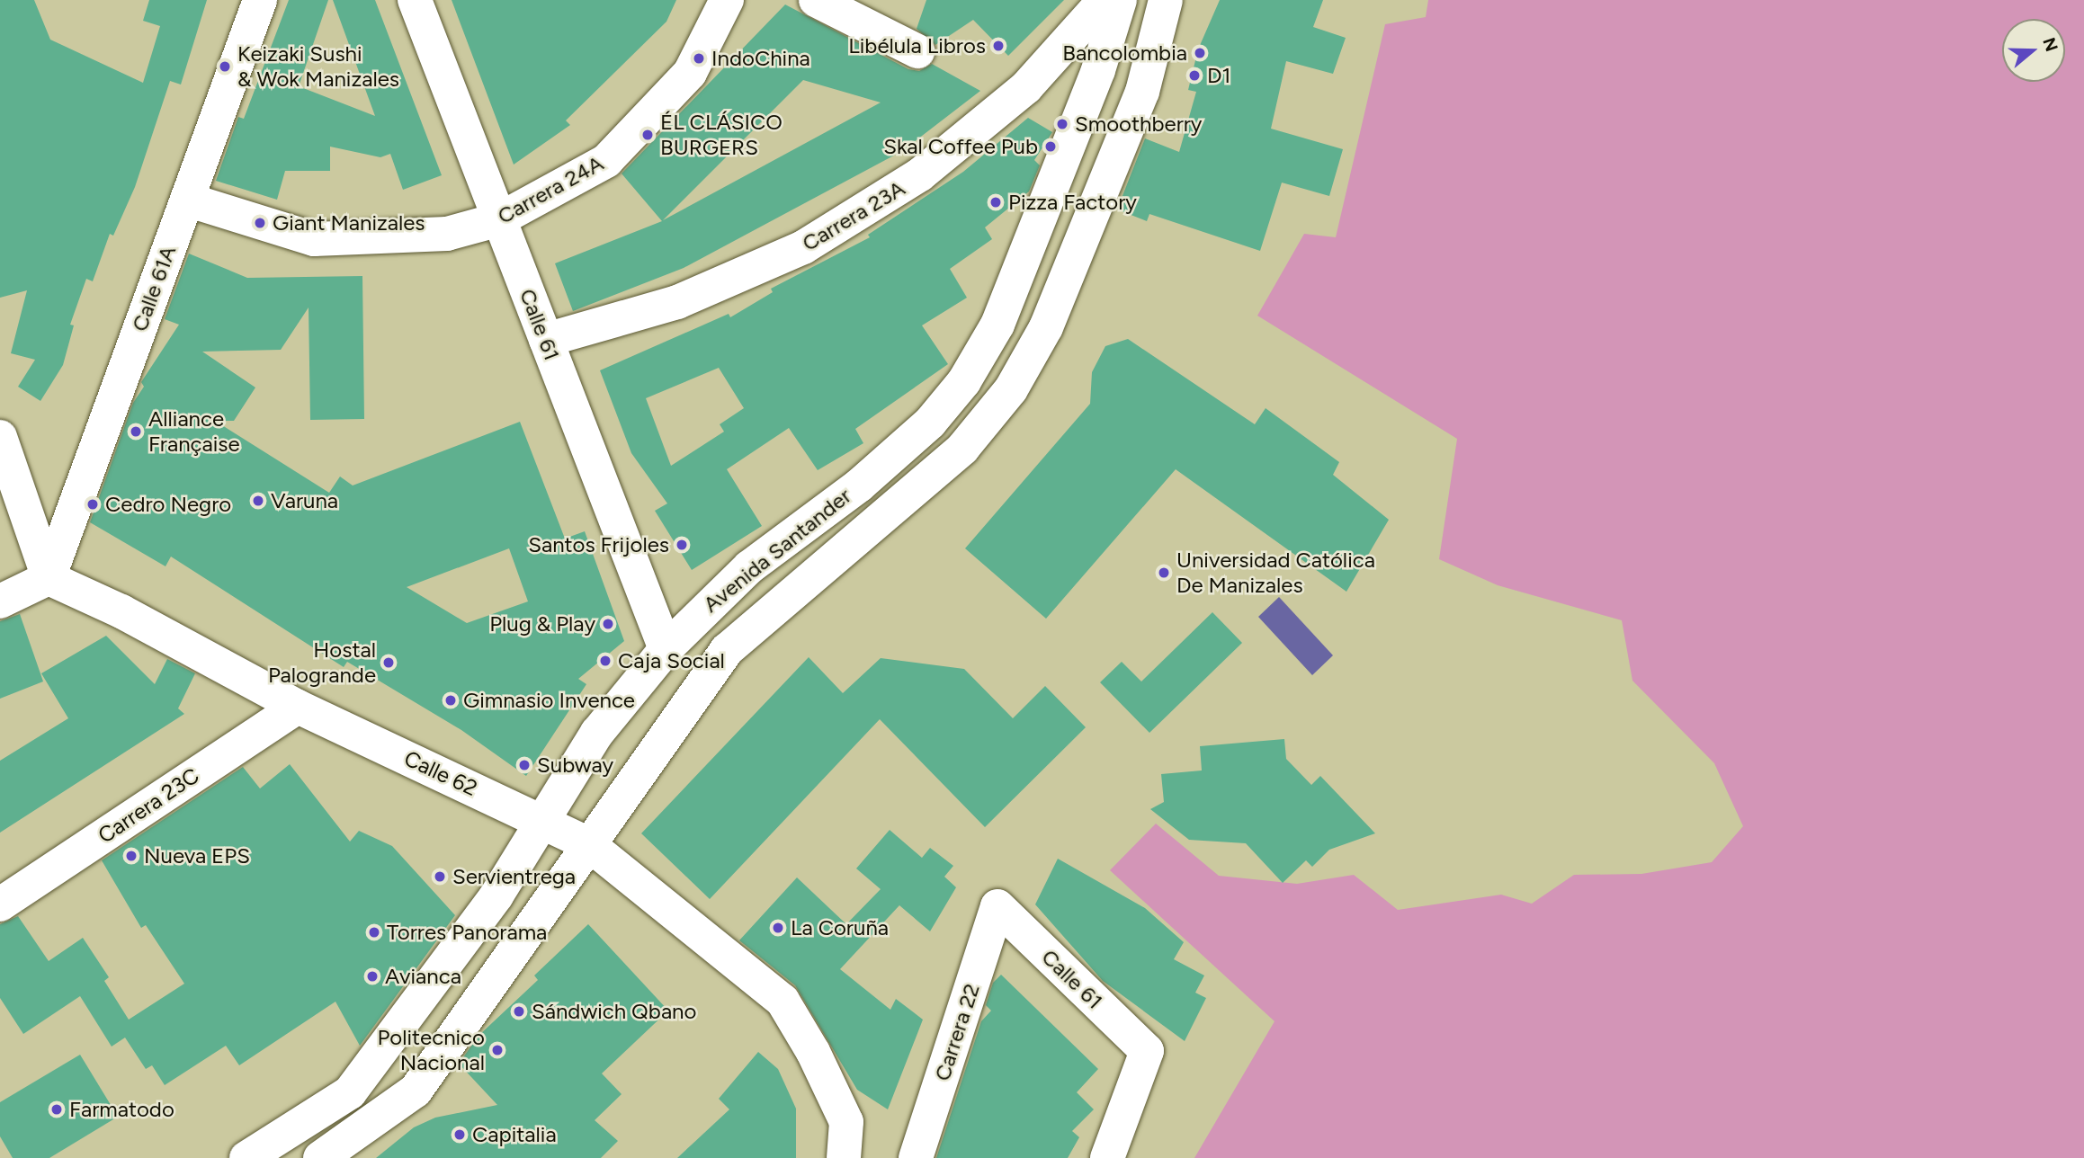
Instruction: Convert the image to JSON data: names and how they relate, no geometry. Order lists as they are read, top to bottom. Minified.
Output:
{"streets":{"street":["Carrera 24A","Carrera 23A","Calle 61A","Calle 61","Avenida Santander","Calle 62","Carrera 23C","Carrera 22"]},"crossings":[["Carrera 24A","Calle 61A"],["Carrera 24A","Calle 61"],["Carrera 23A","Calle 61"],["Calle 61A","Calle 62"],["Calle 61","Avenida Santander"],["Calle 61","Carrera 22"],["Avenida Santander","Calle 62"],["Calle 62","Carrera 23C"]],"places":["Libélula Libros","Bancolombia","IndoChina","Keizaki Sushi & Wok Manizales","D1","Smoothberry","ÉL CLÁSICO BURGERS","Skal Coffee Pub","Pizza Factory","Giant Manizales","Alliance Française","Varuna","Cedro Negro","Santos Frijoles","Universidad Católica De Manizales","Plug & Play","Caja Social","Hostal Palogrande","Gimnasio Invence","Subway","Nueva EPS","Servientrega","La Coruña","Torres Panorama","Avianca","Sándwich Qbano","Politecnico Nacional","Farmatodo","Capitalia"],"north":"right"}
